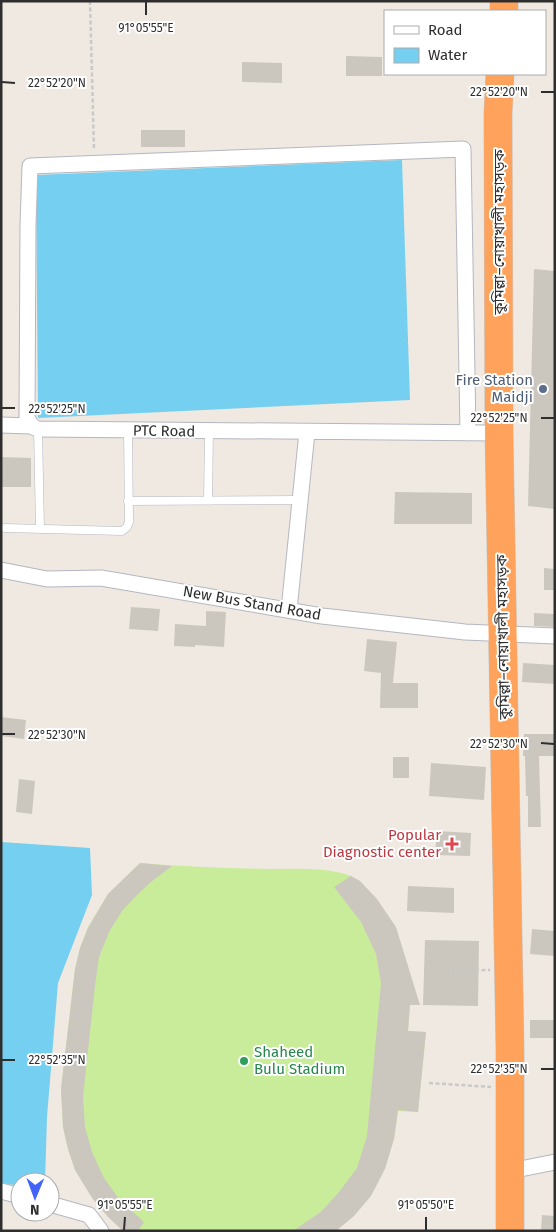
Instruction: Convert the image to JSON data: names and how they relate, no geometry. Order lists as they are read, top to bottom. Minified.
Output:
{"streets":{"highway":["কুমিল্লা–নোয়াখালী মহাসড়ক"],"street":["PTC Road","New Bus Stand Road"]},"crossings":[["কুমিল্লা–নোয়াখালী মহাসড়ক","PTC Road"],["কুমিল্লা–নোয়াখালী মহাসড়ক","New Bus Stand Road"]],"places":{"other":["Fire Station Maidji","Shaheed Bulu Stadium"],"health":["Popular Diagnostic center"]},"legend":["Road","Water"],"north":"bottom","coordinates":["91°05'55\"E","22°52'20\"N","22°52'25\"N","22°52'30\"N","22°52'35\"N","91°05'50\"E"]}
